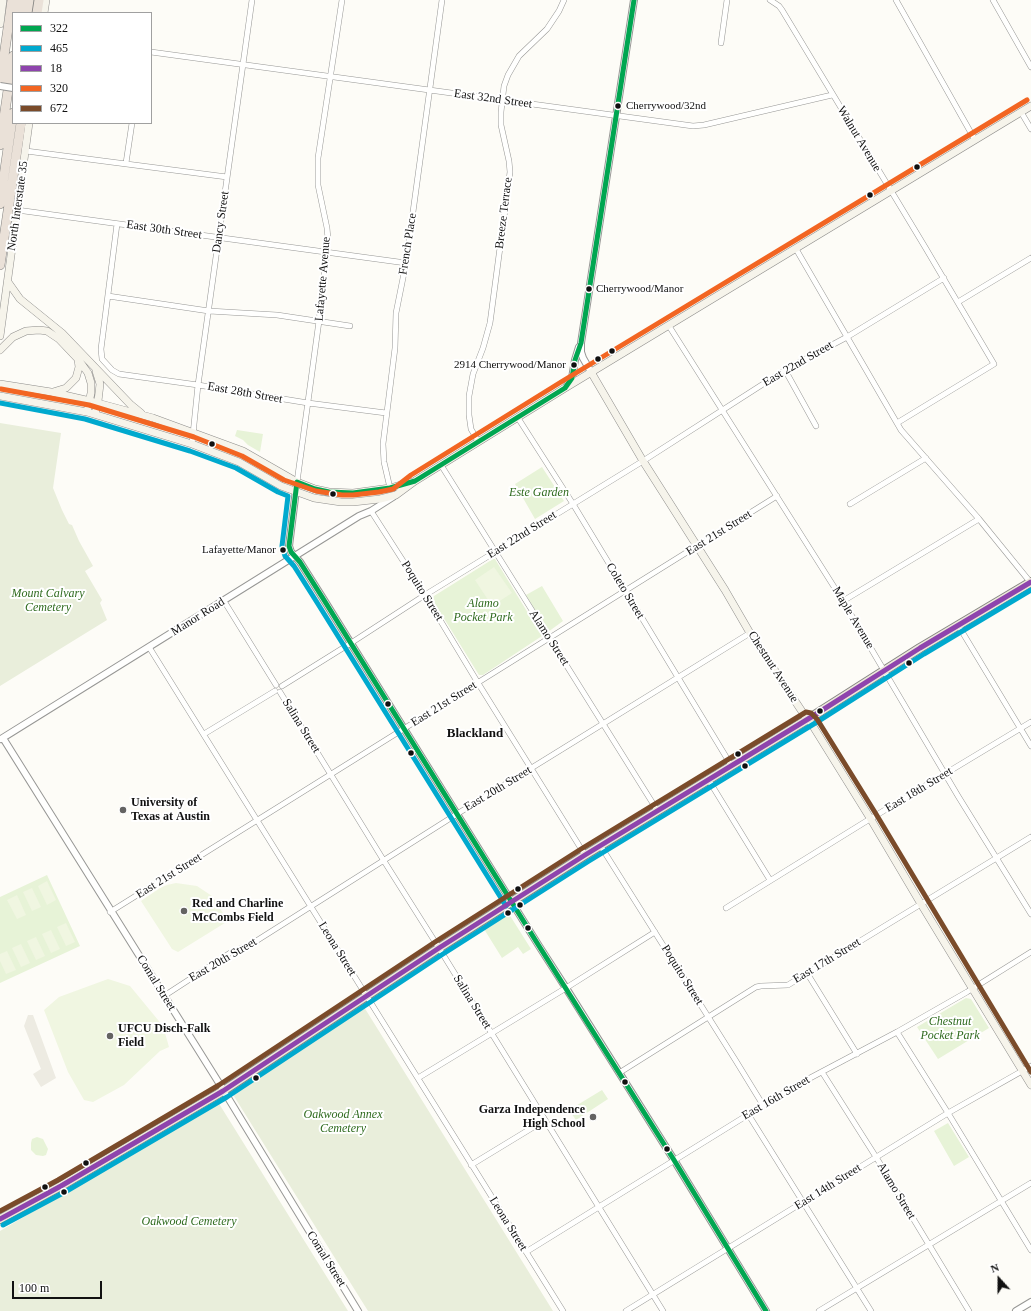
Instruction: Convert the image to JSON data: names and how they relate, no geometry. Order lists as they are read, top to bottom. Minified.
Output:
{"streets":{"main road":["North Interstate 35","Chestnut Avenue"],"street":["East 32nd Street","Walnut Avenue","Breeze Terrace","Dancy Street","East 30th Street","French Place","Lafayette Avenue","East 22nd Street","East 28th Street","East 21st Street","Poquito Street","Coleto Street","Manor Road","Maple Avenue","Alamo Street","Salina Street","East 20th Street","East 18th Street","Leona Street","East 17th Street","Comal Street","East 16th Street","East 14th Street"]},"crossings":[["East 32nd Street","Walnut Avenue"],["East 32nd Street","Breeze Terrace"],["East 32nd Street","Dancy Street"],["East 32nd Street","French Place"],["East 32nd Street","Lafayette Avenue"],["Walnut Avenue","East 22nd Street"],["North Interstate 35","East 30th Street"],["Dancy Street","East 30th Street"],["Dancy Street","East 28th Street"],["East 30th Street","French Place"],["East 30th Street","Lafayette Avenue"],["French Place","East 28th Street"],["Lafayette Avenue","East 22nd Street"],["Lafayette Avenue","East 28th Street"],["Lafayette Avenue","East 21st Street"],["Lafayette Avenue","Manor Road"],["Lafayette Avenue","East 20th Street"],["Lafayette Avenue","East 17th Street"],["Lafayette Avenue","East 16th Street"],["Lafayette Avenue","East 14th Street"],["East 22nd Street","Poquito Street"],["East 22nd Street","Coleto Street"],["East 22nd Street","Maple Avenue"],["East 22nd Street","Alamo Street"],["East 22nd Street","Chestnut Avenue"],["East 22nd Street","Salina Street"],["East 21st Street","Poquito Street"],["East 21st Street","Coleto Street"],["East 21st Street","Maple Avenue"],["East 21st Street","Alamo Street"],["East 21st Street","Chestnut Avenue"],["East 21st Street","Salina Street"],["East 21st Street","Leona Street"],["East 21st Street","Comal Street"],["Poquito Street","Manor Road"],["Poquito Street","East 20th Street"],["Poquito Street","East 17th Street"],["Poquito Street","East 16th Street"],["Coleto Street","East 20th Street"],["Manor Road","Salina Street"],["Manor Road","Leona Street"],["Manor Road","Comal Street"],["Maple Avenue","East 18th Street"],["Maple Avenue","East 17th Street"],["Alamo Street","East 20th Street"],["Alamo Street","East 16th Street"],["Alamo Street","East 14th Street"],["Chestnut Avenue","East 20th Street"],["Chestnut Avenue","East 18th Street"],["Chestnut Avenue","East 17th Street"],["Chestnut Avenue","East 16th Street"],["Chestnut Avenue","East 14th Street"],["Salina Street","East 20th Street"],["Salina Street","East 16th Street"],["Salina Street","East 14th Street"],["East 20th Street","Leona Street"],["East 20th Street","Comal Street"],["Leona Street","East 16th Street"]],"districts":["Blackland"],"parks":["Este Garden","Mount Calvary Cemetery","Alamo Pocket Park","Chestnut Pocket Park","Oakwood Annex Cemetery","Oakwood Cemetery"],"places":["Cherrywood/32nd","Cherrywood/Manor","2914 Cherrywood/Manor","Lafayette/Manor","University of Texas at Austin","Red and Charline McCombs Field","UFCU Disch-Falk Field","Garza Independence High School"],"lines":["transit line 322","transit line 320","transit line 465","transit line 18","transit line 672"],"legend":["322","465","18","320","672"],"scale_bar":"100 m","north":"top"}
